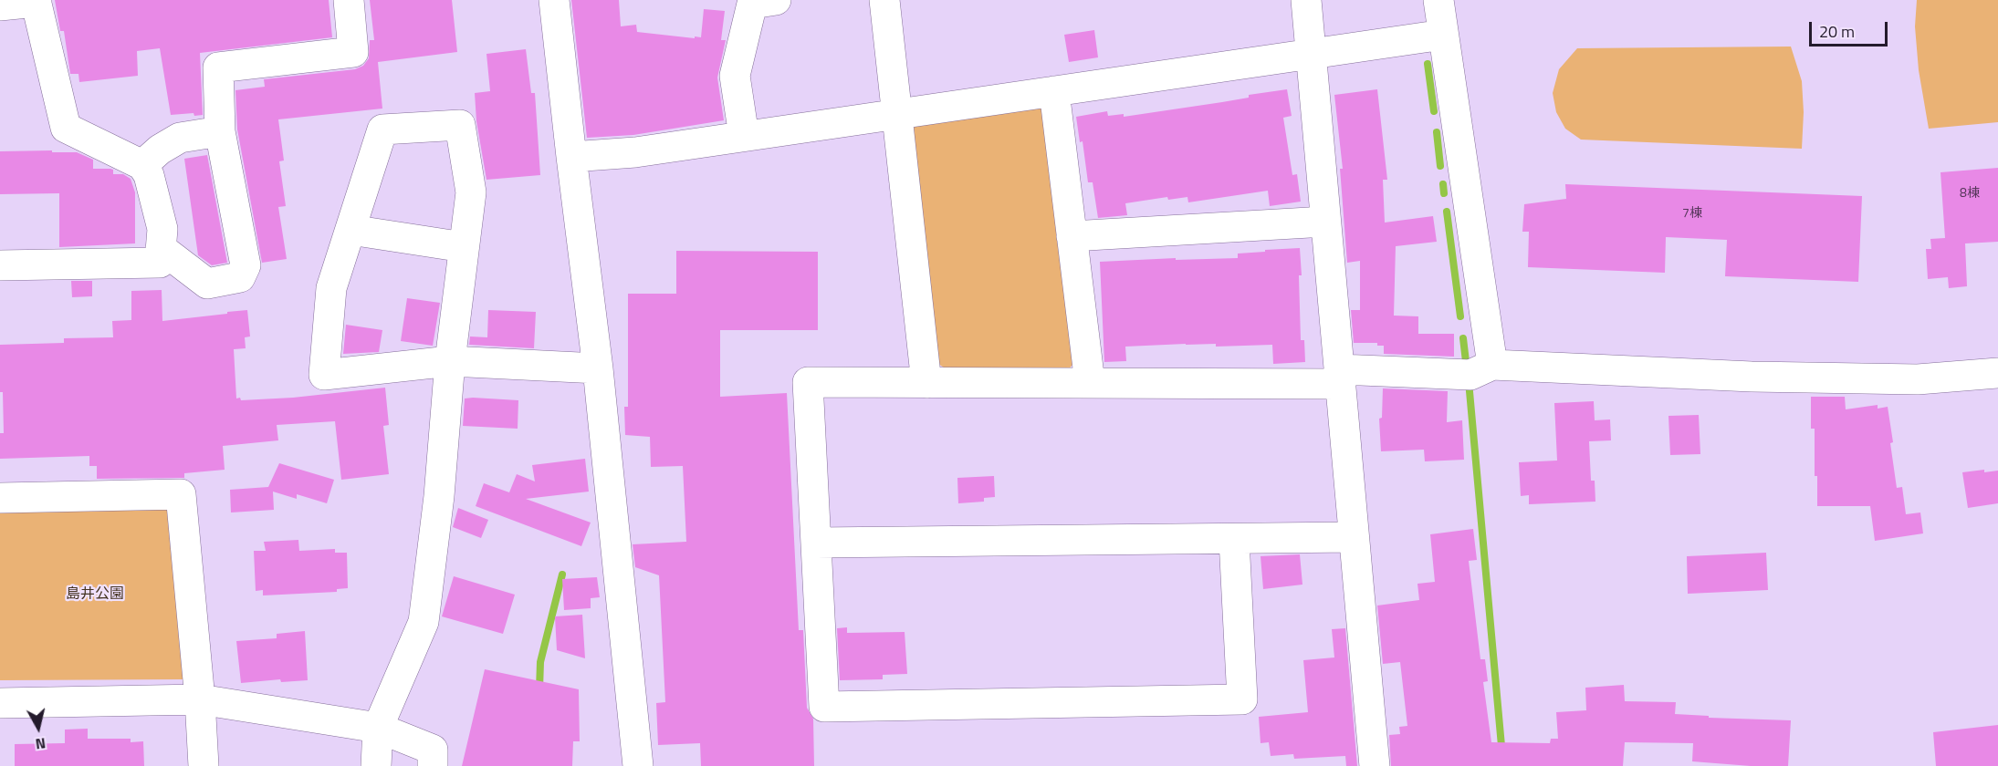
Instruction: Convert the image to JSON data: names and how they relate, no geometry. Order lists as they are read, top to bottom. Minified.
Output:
{"parks":["島井公園"],"house_numbers":["8棟","7棟"],"scale_bar":"20 m","north":"bottom"}
